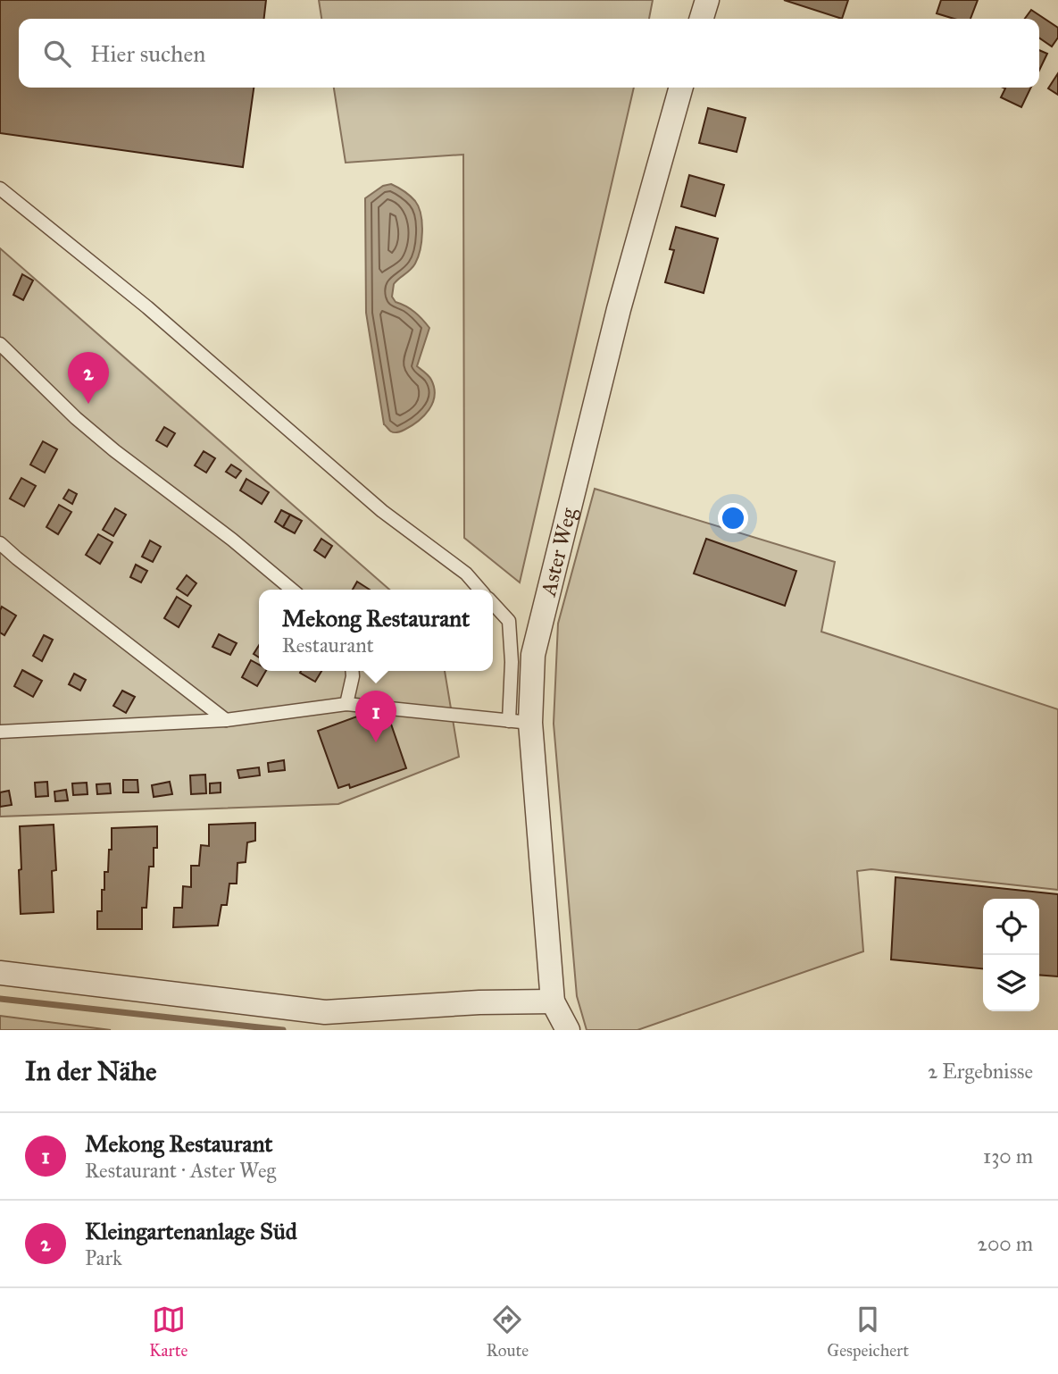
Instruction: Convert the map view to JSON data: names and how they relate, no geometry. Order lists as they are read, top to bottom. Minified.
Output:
{"streets":{"street":["Aster Weg"]},"page":{"search":"Hier suchen","pins":["2","1"],"popup":["Mekong Restaurant","Restaurant"],"heading":["In der Nähe","2 Ergebnisse"],"list":[{"mark":"1","name":"Mekong Restaurant","note":"Restaurant · Aster Weg","value":"130 m"},{"mark":"2","name":"Kleingartenanlage Süd","note":"Park","value":"200 m"}],"nav":["Karte","Route","Gespeichert"]}}
